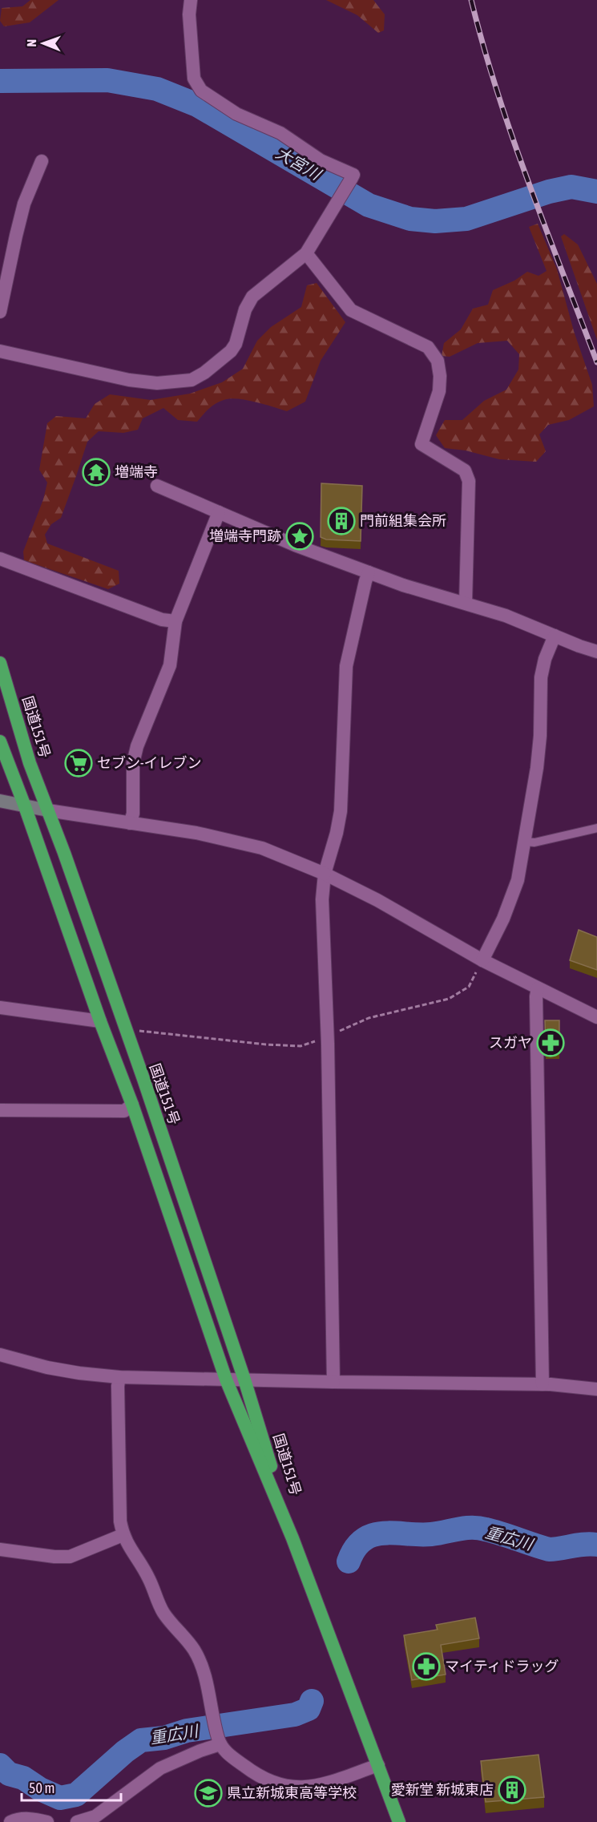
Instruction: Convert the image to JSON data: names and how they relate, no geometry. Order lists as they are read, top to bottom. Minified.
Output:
{"streets":{"highway":["国道151号"]},"water":["大宮川","重広川"],"places":{"temple":["増端寺"],"building":["門前組集会所","愛新堂 新城東店"],"place":["増端寺門跡"],"supermarket":["セブン-イレブン"],"pharmacy":["スガヤ","マイティドラッグ"],"school or university":["県立新城東高等学校"]},"scale_bar":"50 m","north":"left"}
